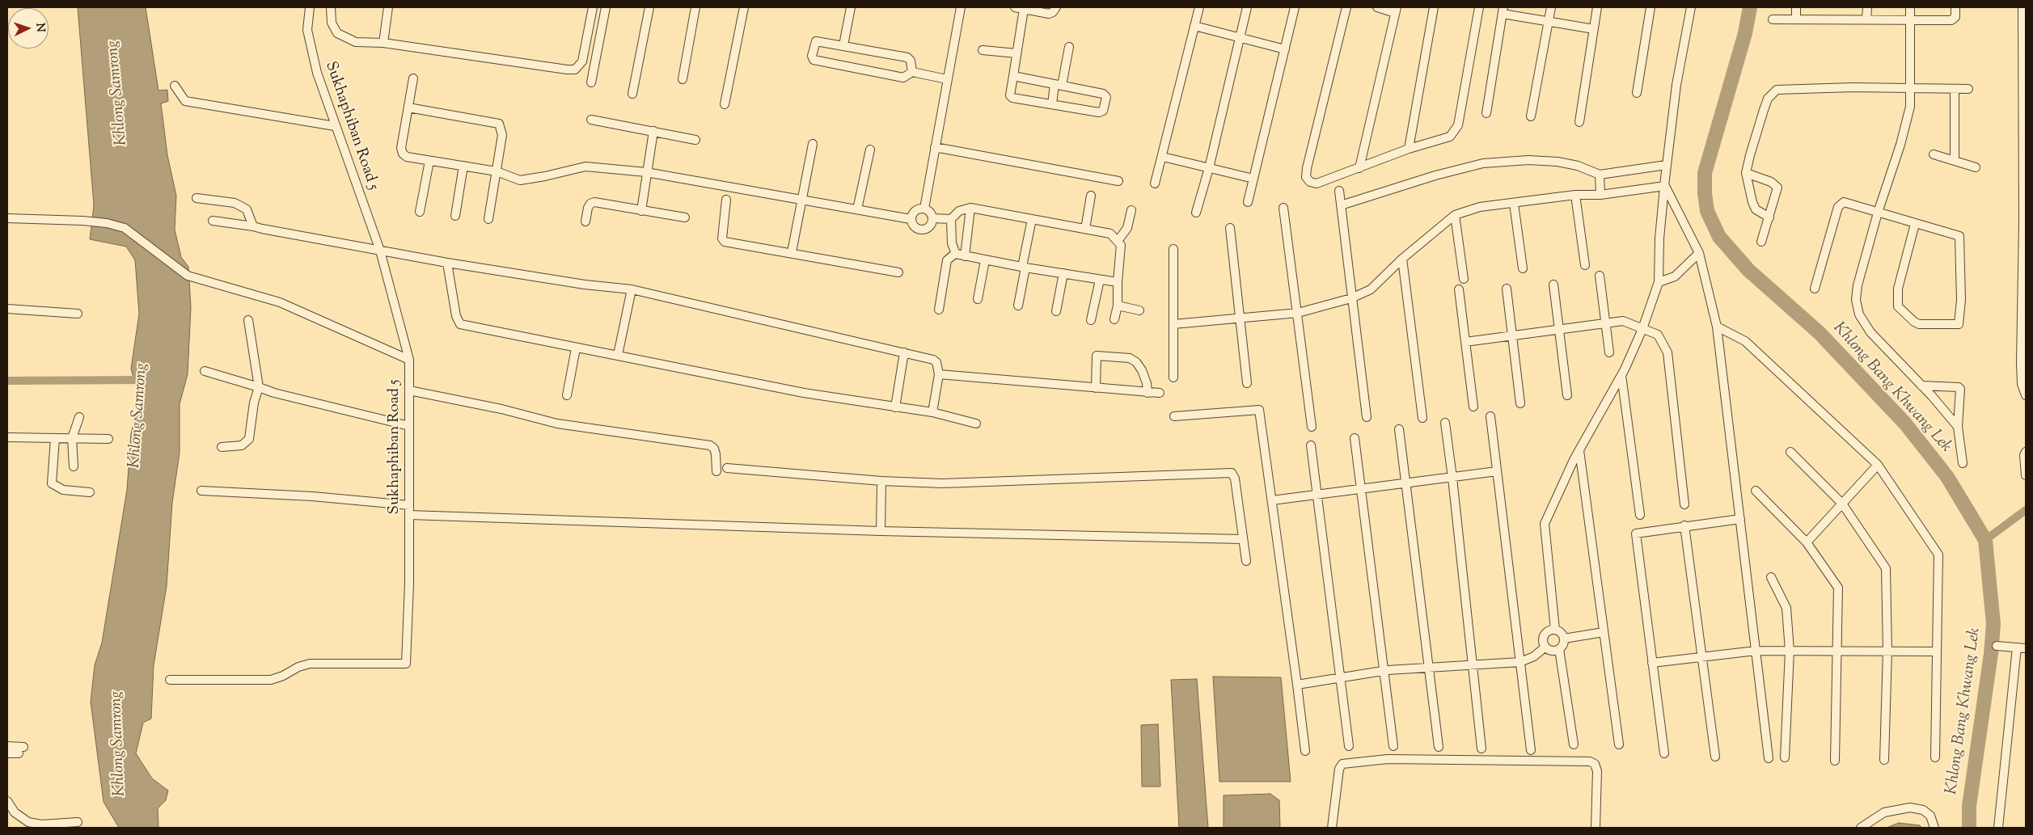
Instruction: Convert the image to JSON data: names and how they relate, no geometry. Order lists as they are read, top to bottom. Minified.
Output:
{"streets":{"street":["Sukhaphiban Road 5"]},"water":["Khlong Samrong","Khlong Bang Khwang Lek"],"north":"right"}
